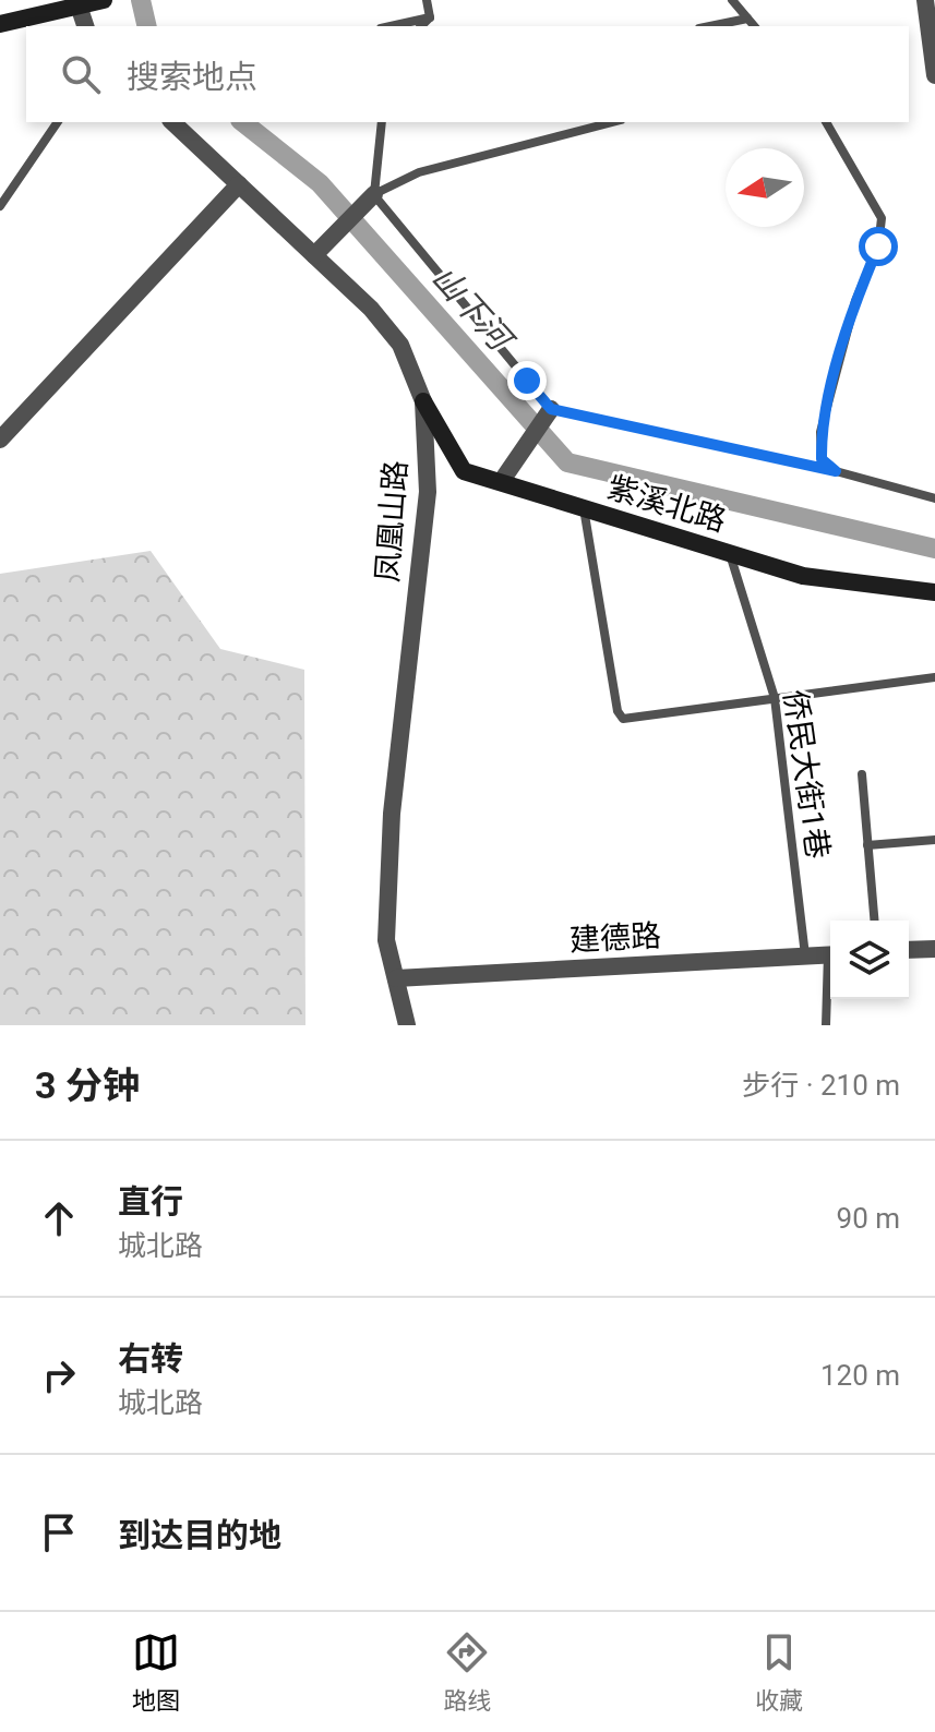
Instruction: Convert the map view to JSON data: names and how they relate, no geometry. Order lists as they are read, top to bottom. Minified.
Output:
{"streets":{"street":["紫溪北路","凤凰山路","建德路"],"lane":["侨民大街1巷"]},"crossings":[["紫溪北路","凤凰山路"],["紫溪北路","侨民大街1巷"],["凤凰山路","建德路"],["侨民大街1巷","建德路"]],"water":["山下河"],"north":"left","page":{"search":"搜索地点","heading":["3 分钟","步行 · 210 m"],"list":[["直行","城北路","90 m"],["右转","城北路","120 m"],"到达目的地"],"nav":["地图","路线","收藏"]}}
